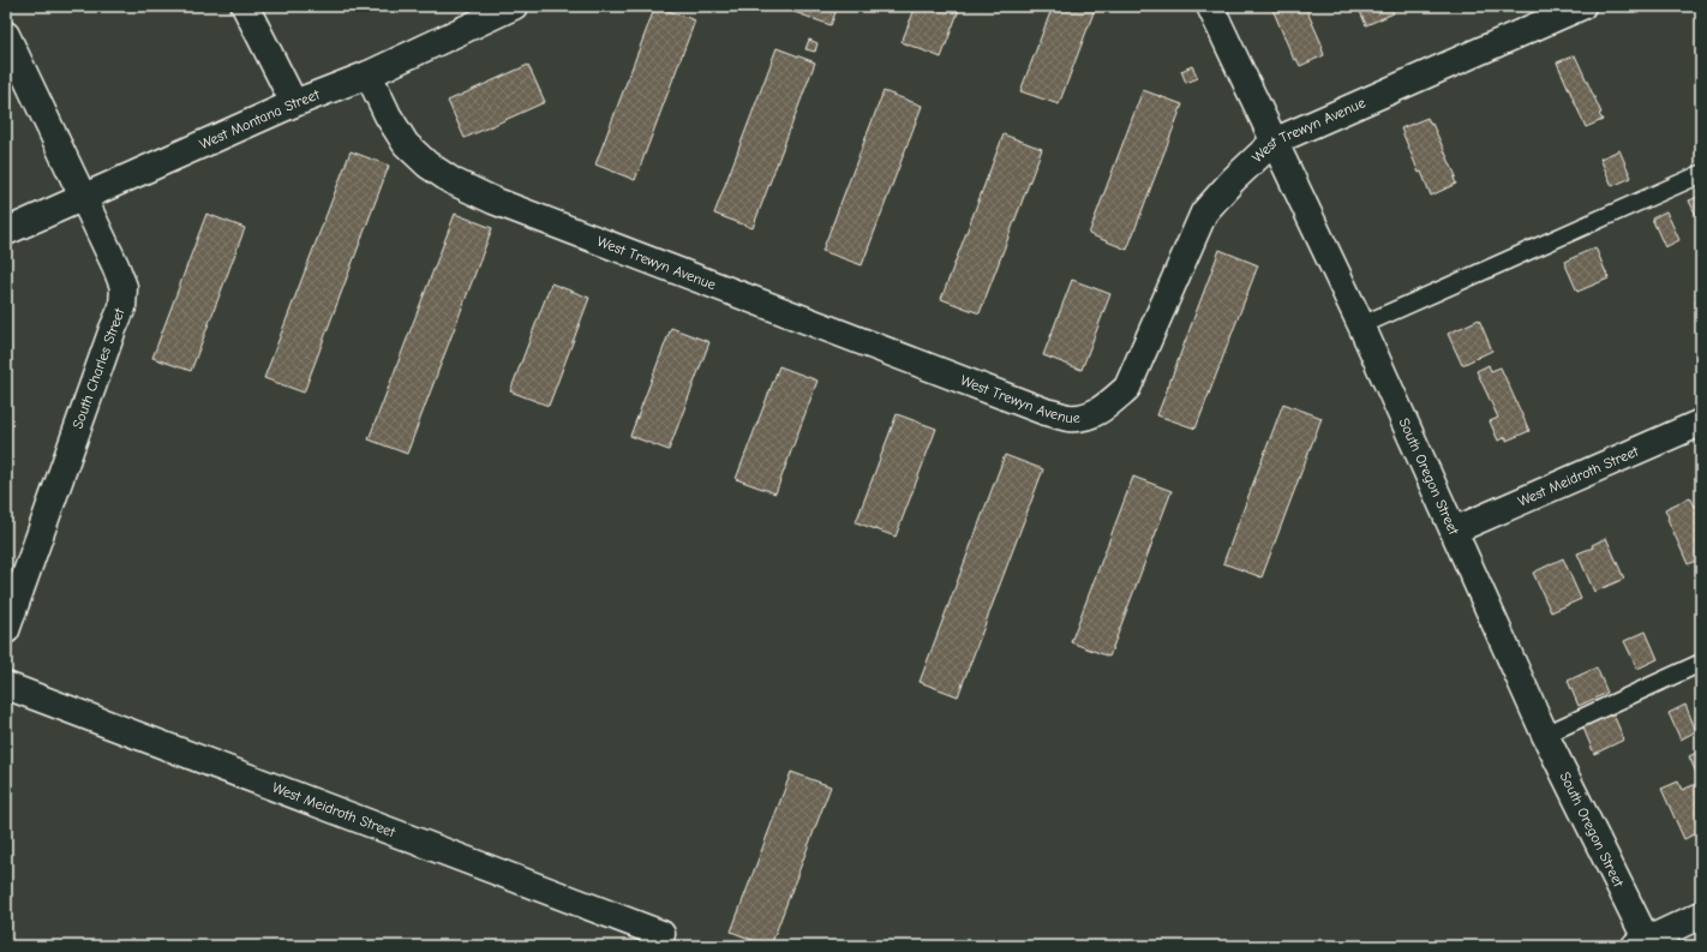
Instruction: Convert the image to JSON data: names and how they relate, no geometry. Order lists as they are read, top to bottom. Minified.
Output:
{"streets":{"street":["West Montana Street","West Trewyn Avenue","South Charles Street","South Oregon Street","West Meidroth Street"]},"crossings":[["West Montana Street","West Trewyn Avenue"],["West Montana Street","South Charles Street"],["West Trewyn Avenue","South Oregon Street"],["South Oregon Street","West Meidroth Street"]]}
